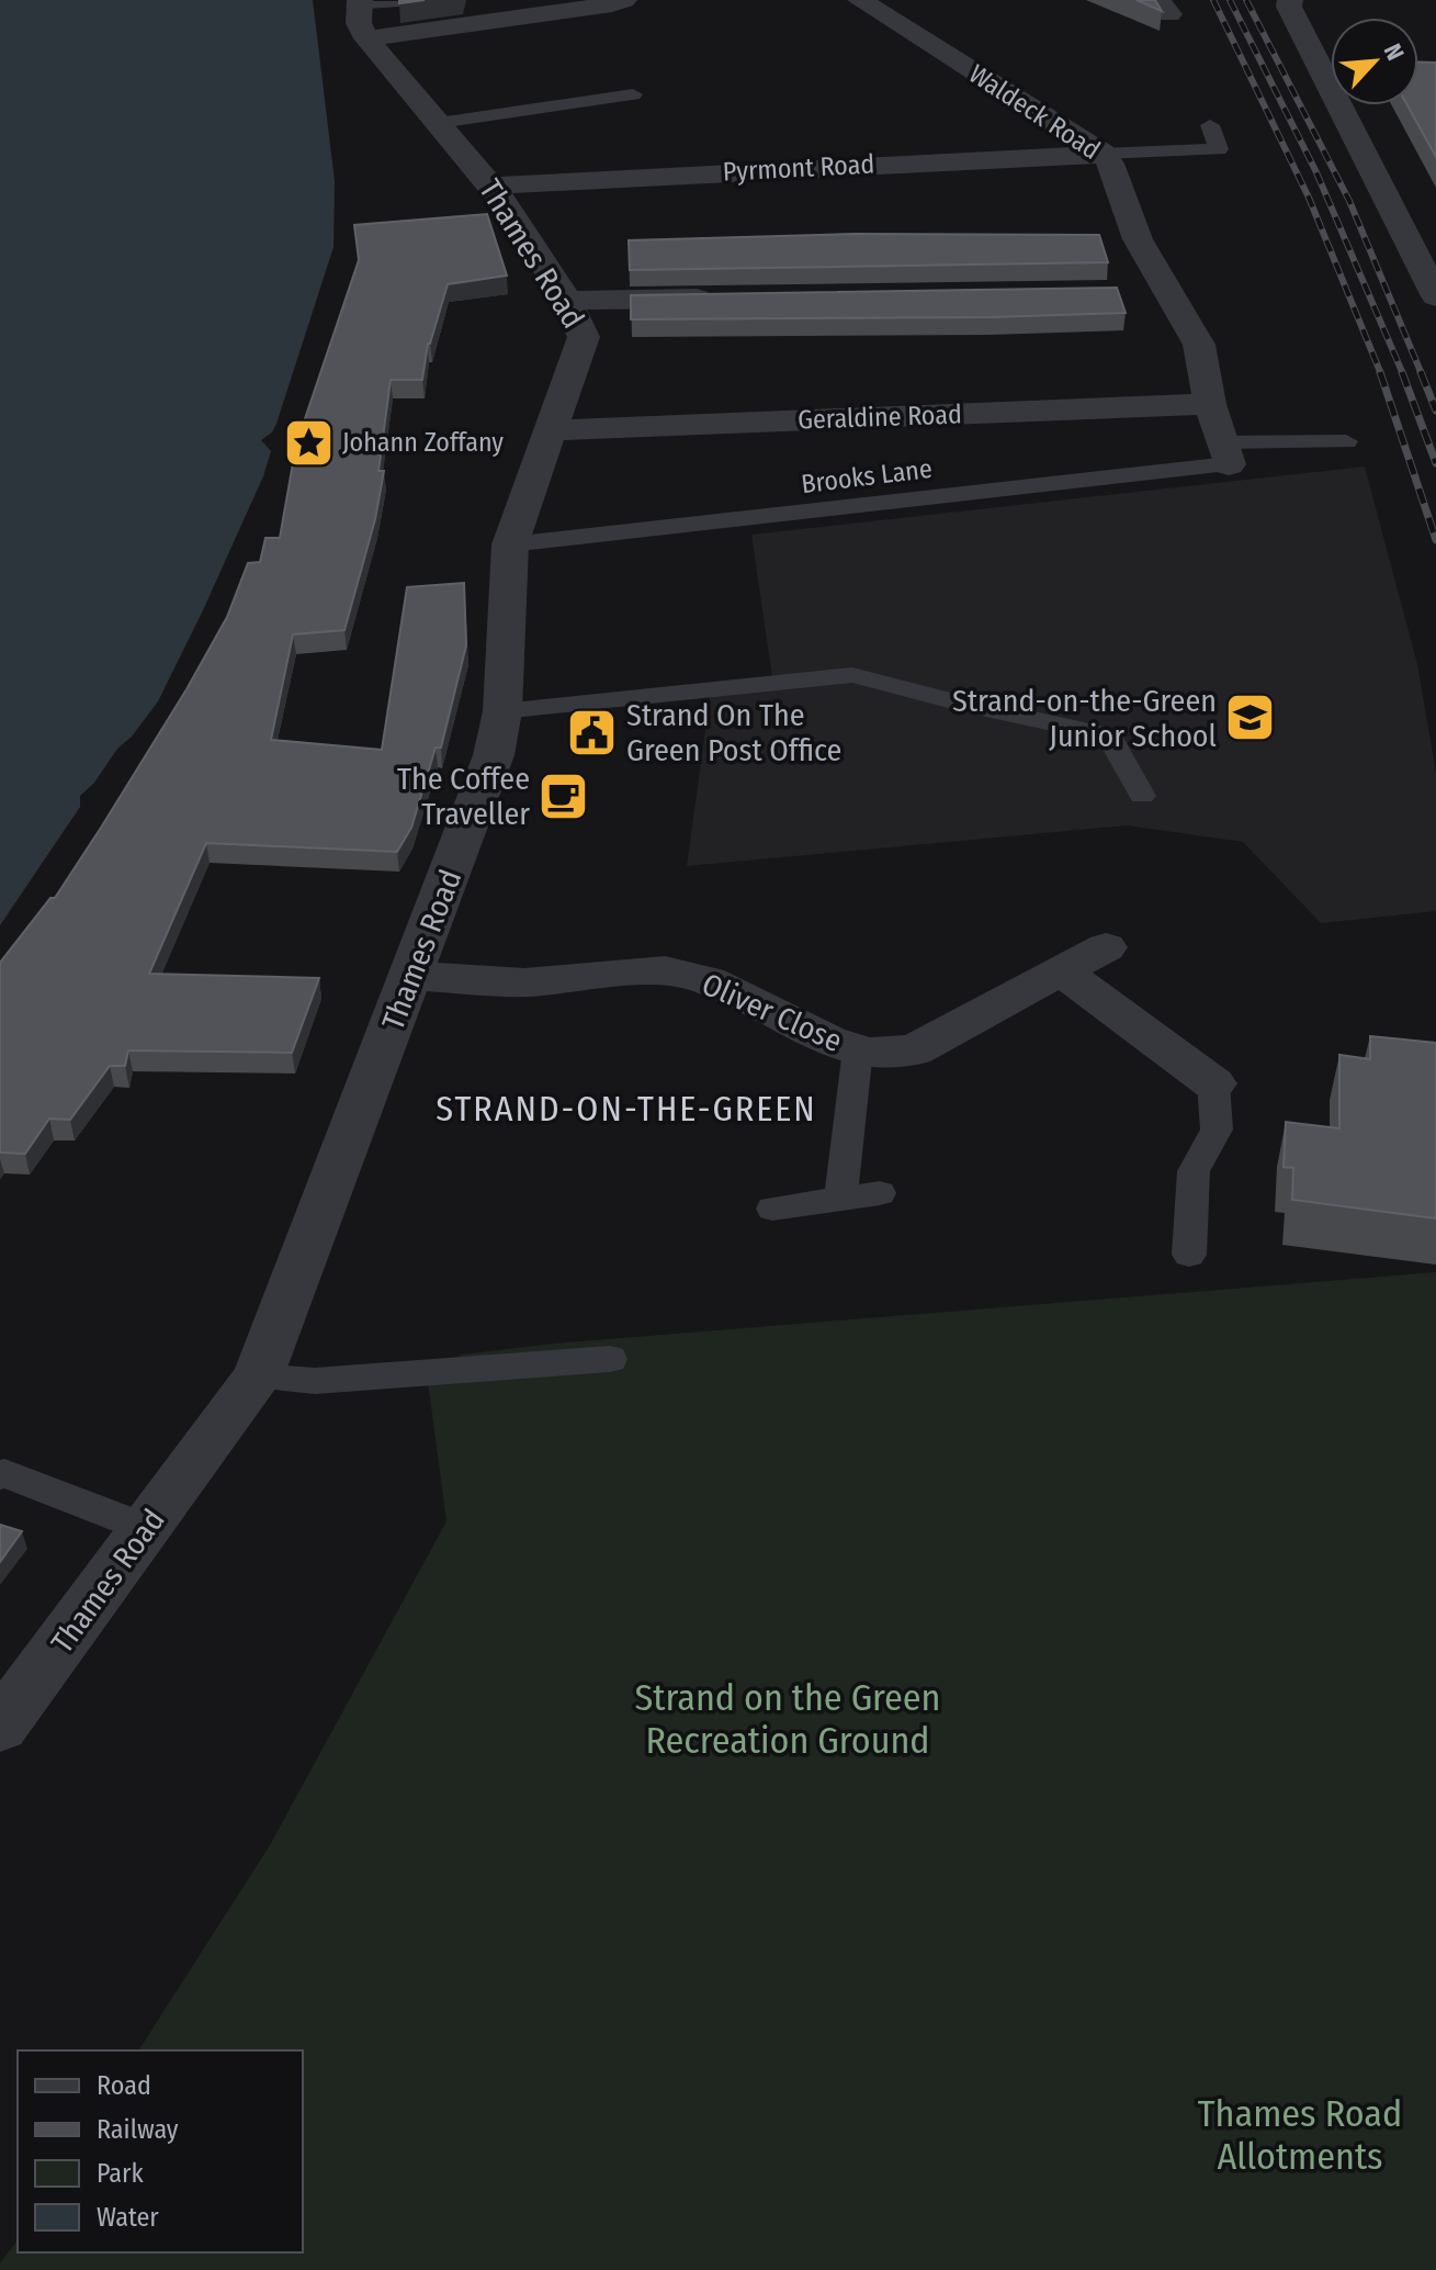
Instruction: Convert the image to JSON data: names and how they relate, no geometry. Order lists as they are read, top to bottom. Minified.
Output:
{"streets":{"street":["Waldeck Road","Pyrmont Road","Thames Road","Geraldine Road","Oliver Close"],"lane":["Brooks Lane"]},"crossings":[["Waldeck Road","Pyrmont Road"],["Waldeck Road","Geraldine Road"],["Waldeck Road","Brooks Lane"],["Pyrmont Road","Thames Road"],["Thames Road","Geraldine Road"],["Thames Road","Brooks Lane"],["Thames Road","Oliver Close"]],"districts":["STRAND-ON-THE-GREEN"],"parks":["Strand on the Green Recreation Ground","Thames Road Allotments"],"places":{"place":["Johann Zoffany"],"school or university":["Strand-on-the-Green Junior School"],"public building":["Strand On The Green Post Office"],"cafe":["The Coffee Traveller"]},"legend":["Road","Railway","Park","Water"],"north":"top right"}
